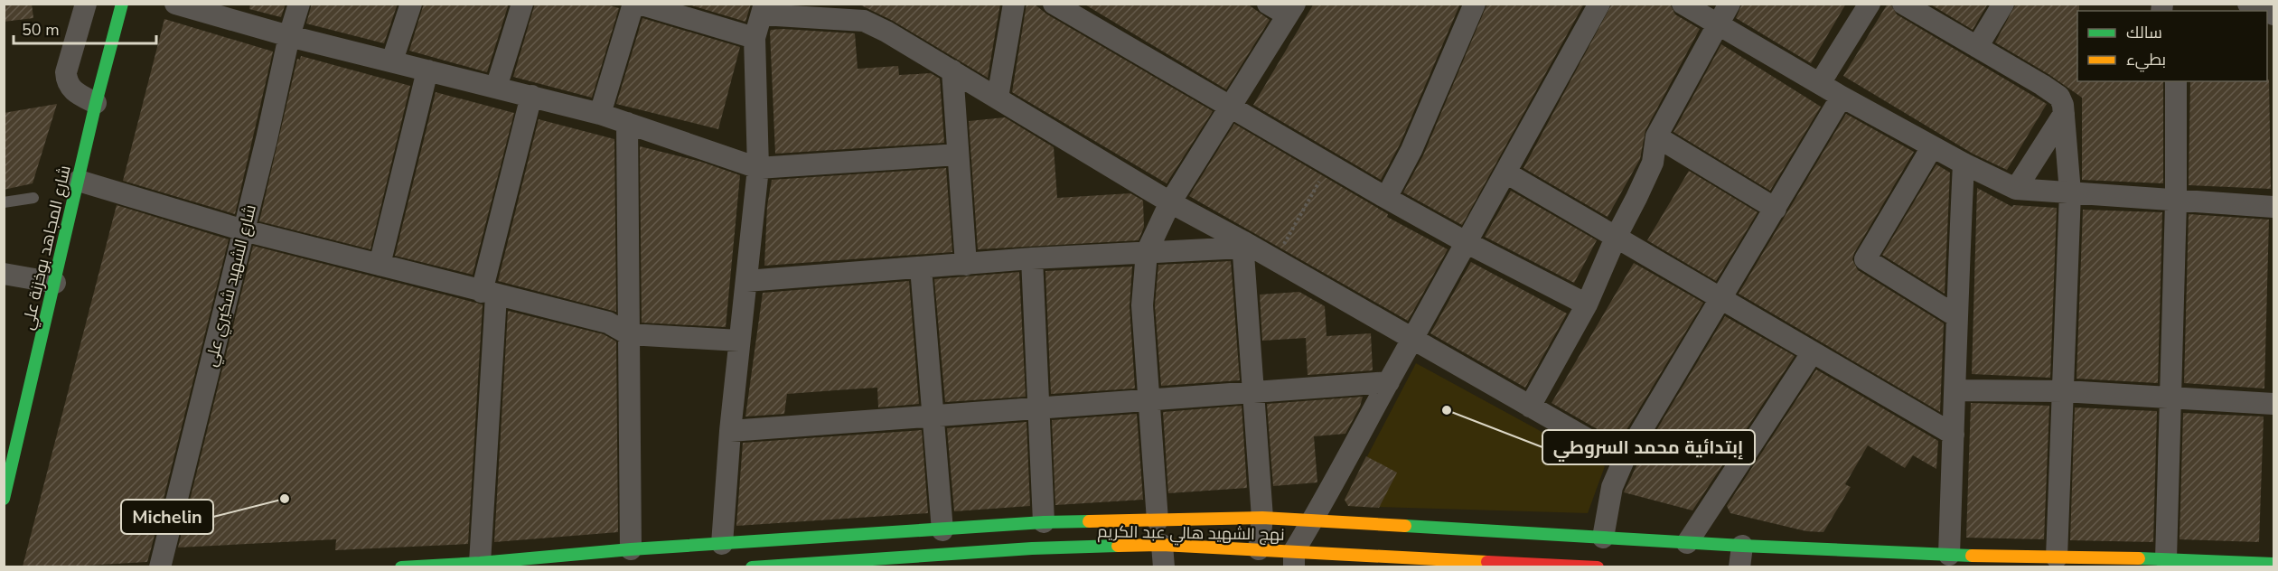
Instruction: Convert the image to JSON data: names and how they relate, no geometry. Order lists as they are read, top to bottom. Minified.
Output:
{"streets":{"main road":["شارع المجاهد بوخزنة علي","نهج الشهيد هالي عبد الكريم"],"street":["شارع الشهيد شكيري علي"]},"places":["إبتدائية محمد السروطي","Michelin"],"legend":["سالك","بطيء"],"scale_bar":"50 m"}
